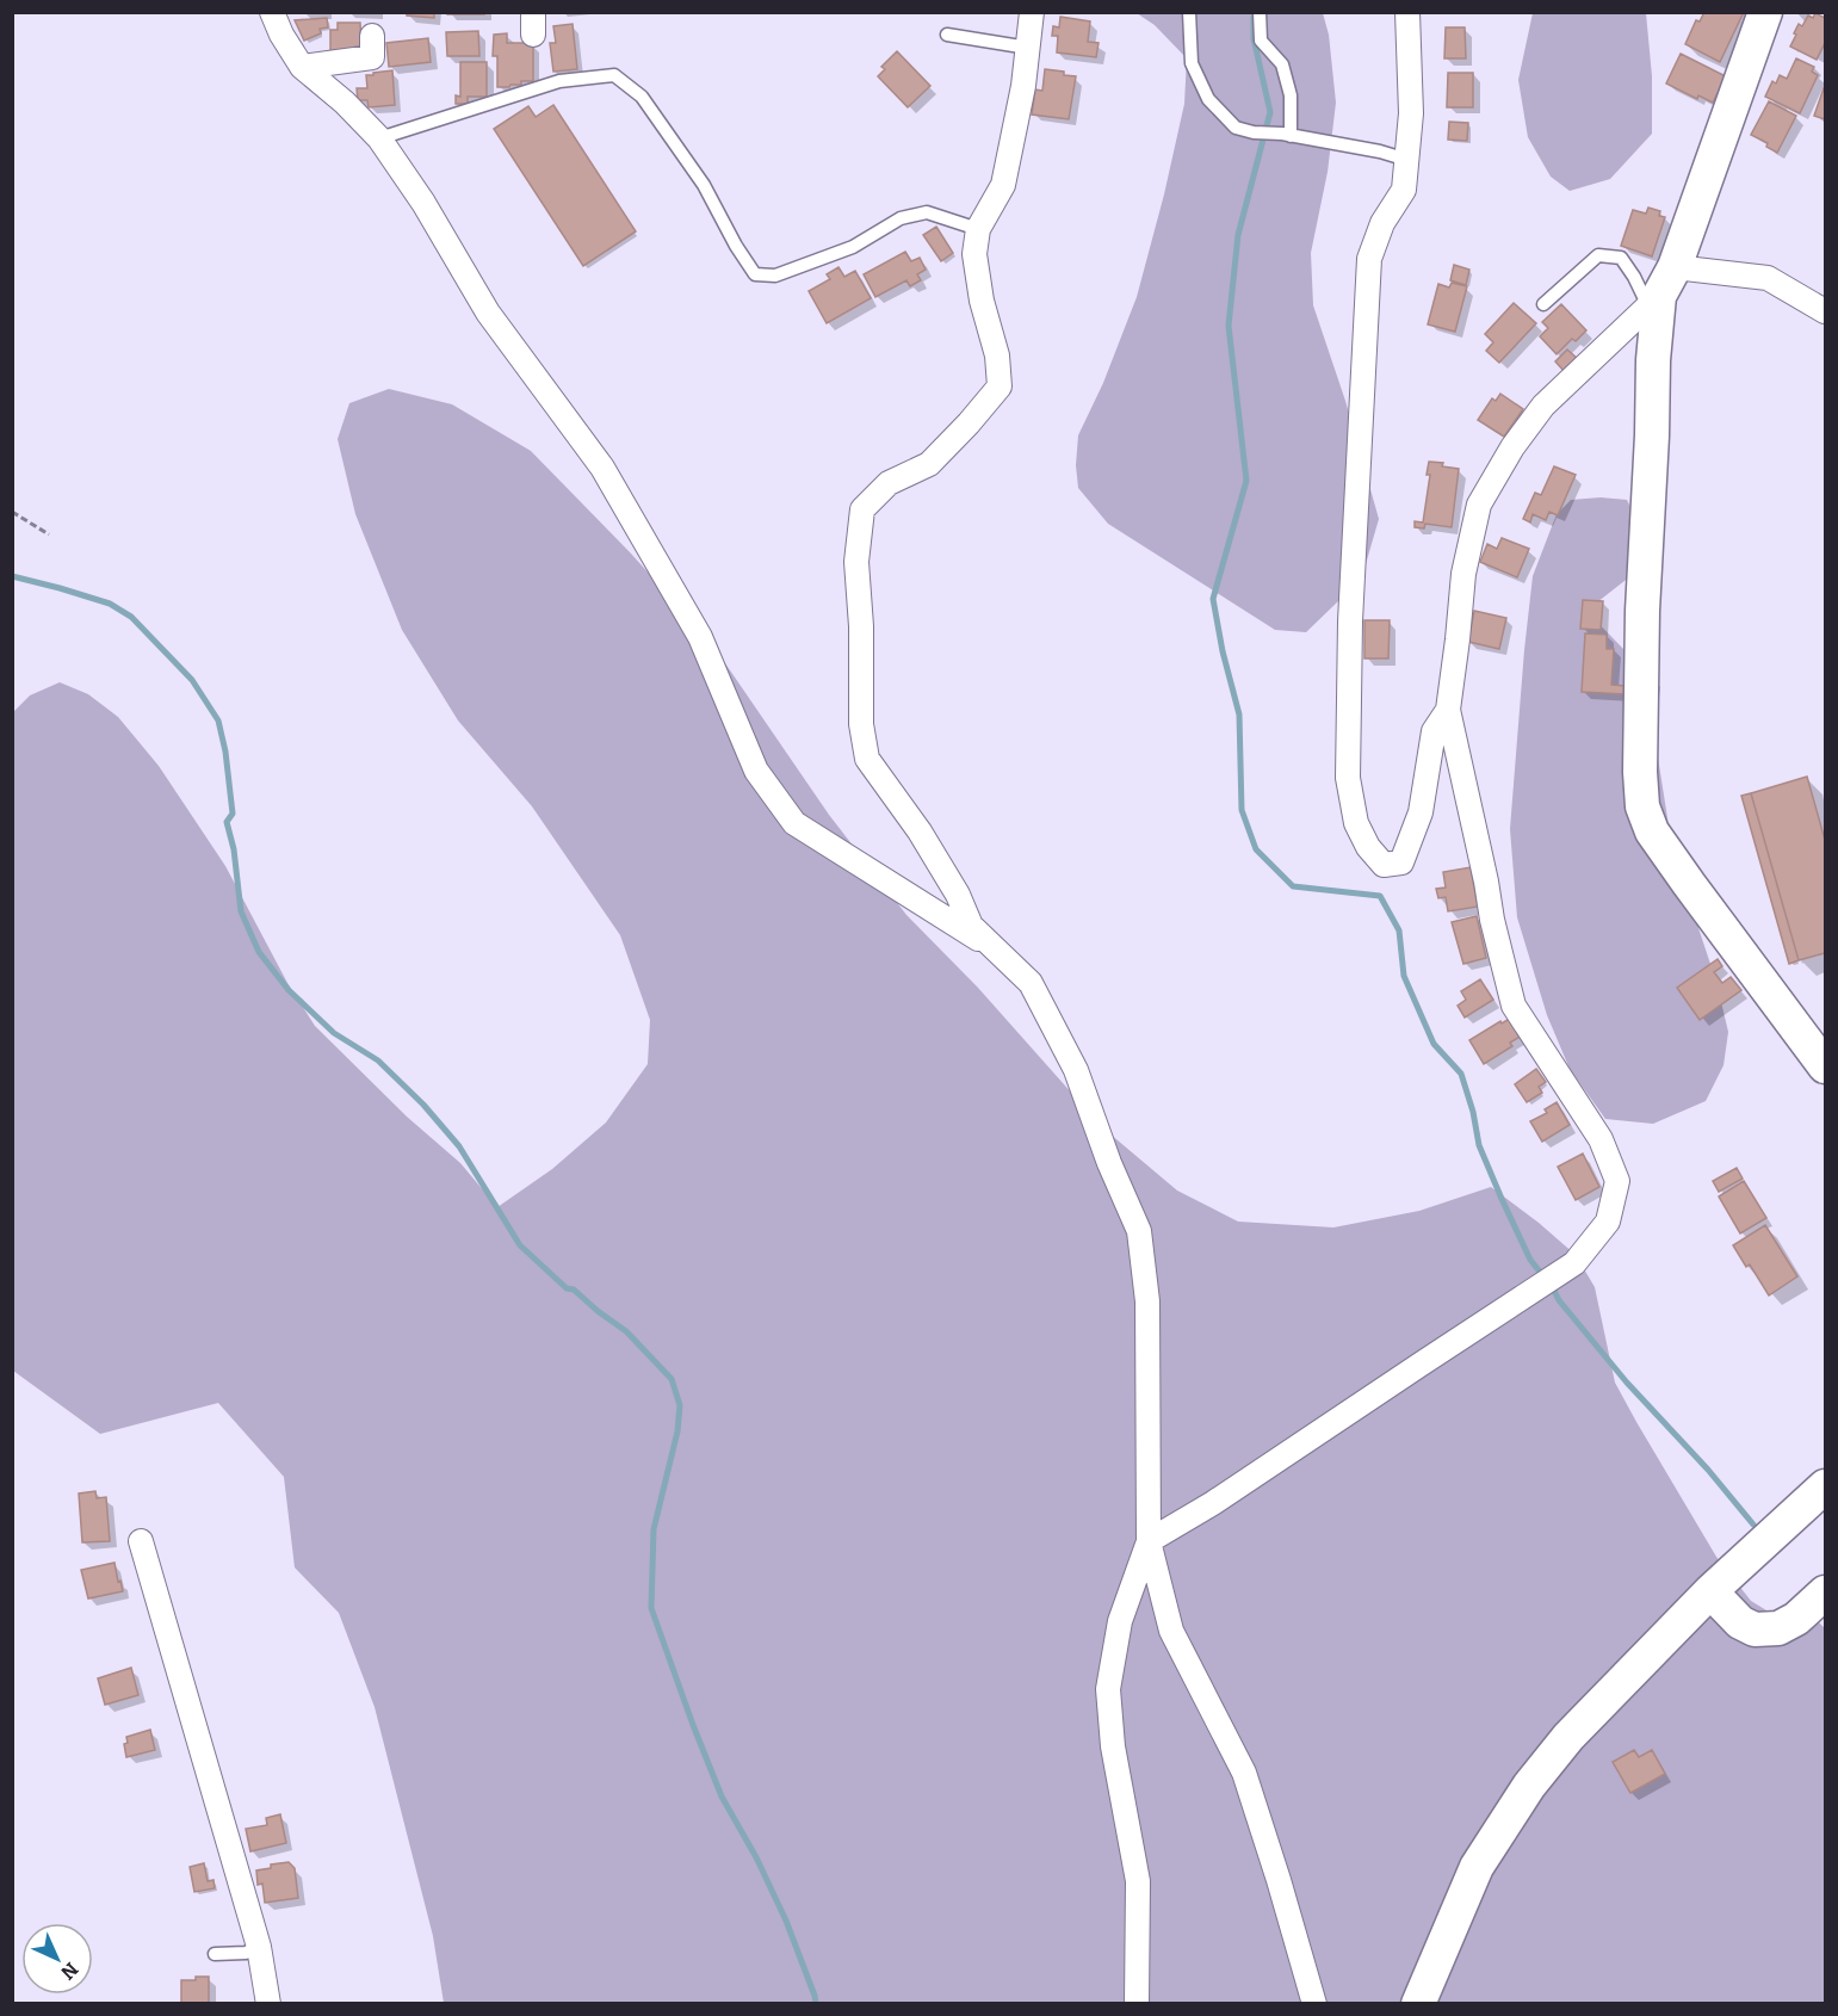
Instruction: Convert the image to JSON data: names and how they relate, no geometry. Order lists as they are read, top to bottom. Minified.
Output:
{"north":"bottom right"}
